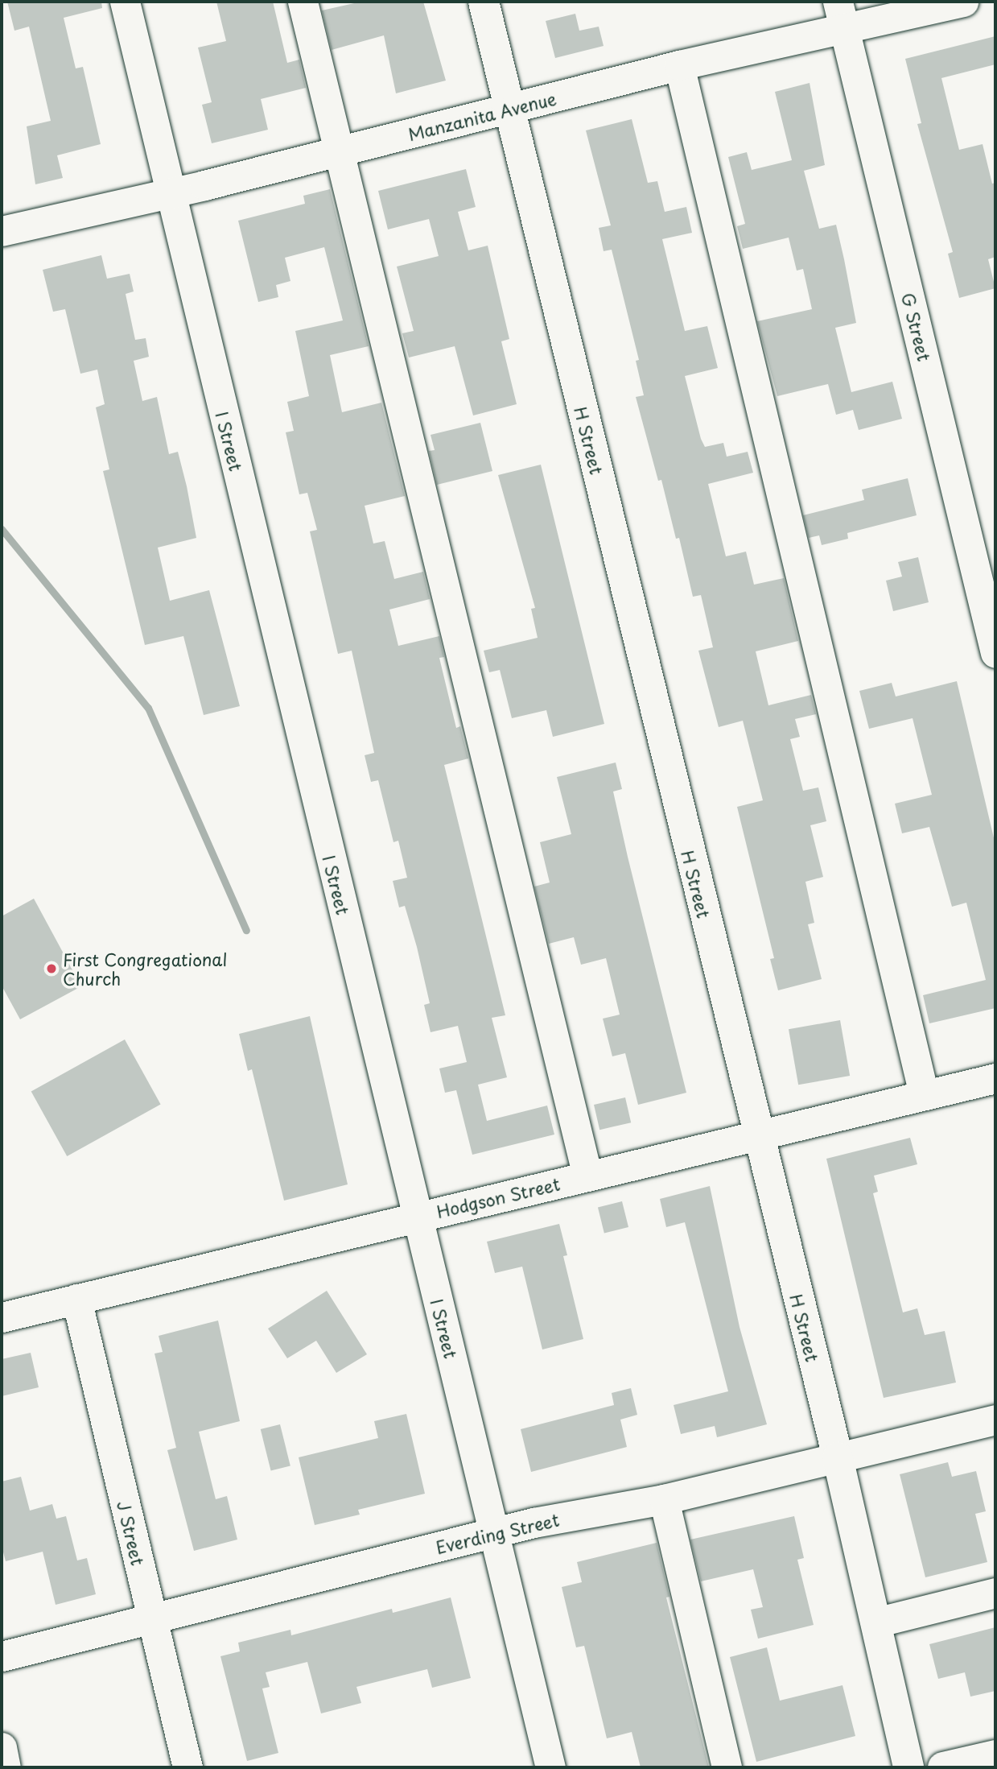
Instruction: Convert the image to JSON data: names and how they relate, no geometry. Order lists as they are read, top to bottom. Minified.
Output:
{"streets":{"main road":["H Street"],"street":["Manzanita Avenue","G Street","I Street","Hodgson Street","J Street","Everding Street"]},"crossings":[["Manzanita Avenue","G Street"],["Manzanita Avenue","H Street"],["Manzanita Avenue","I Street"],["H Street","Hodgson Street"],["H Street","Everding Street"],["I Street","Hodgson Street"],["I Street","Everding Street"],["Hodgson Street","J Street"],["J Street","Everding Street"]],"places":["First Congregational Church"]}
